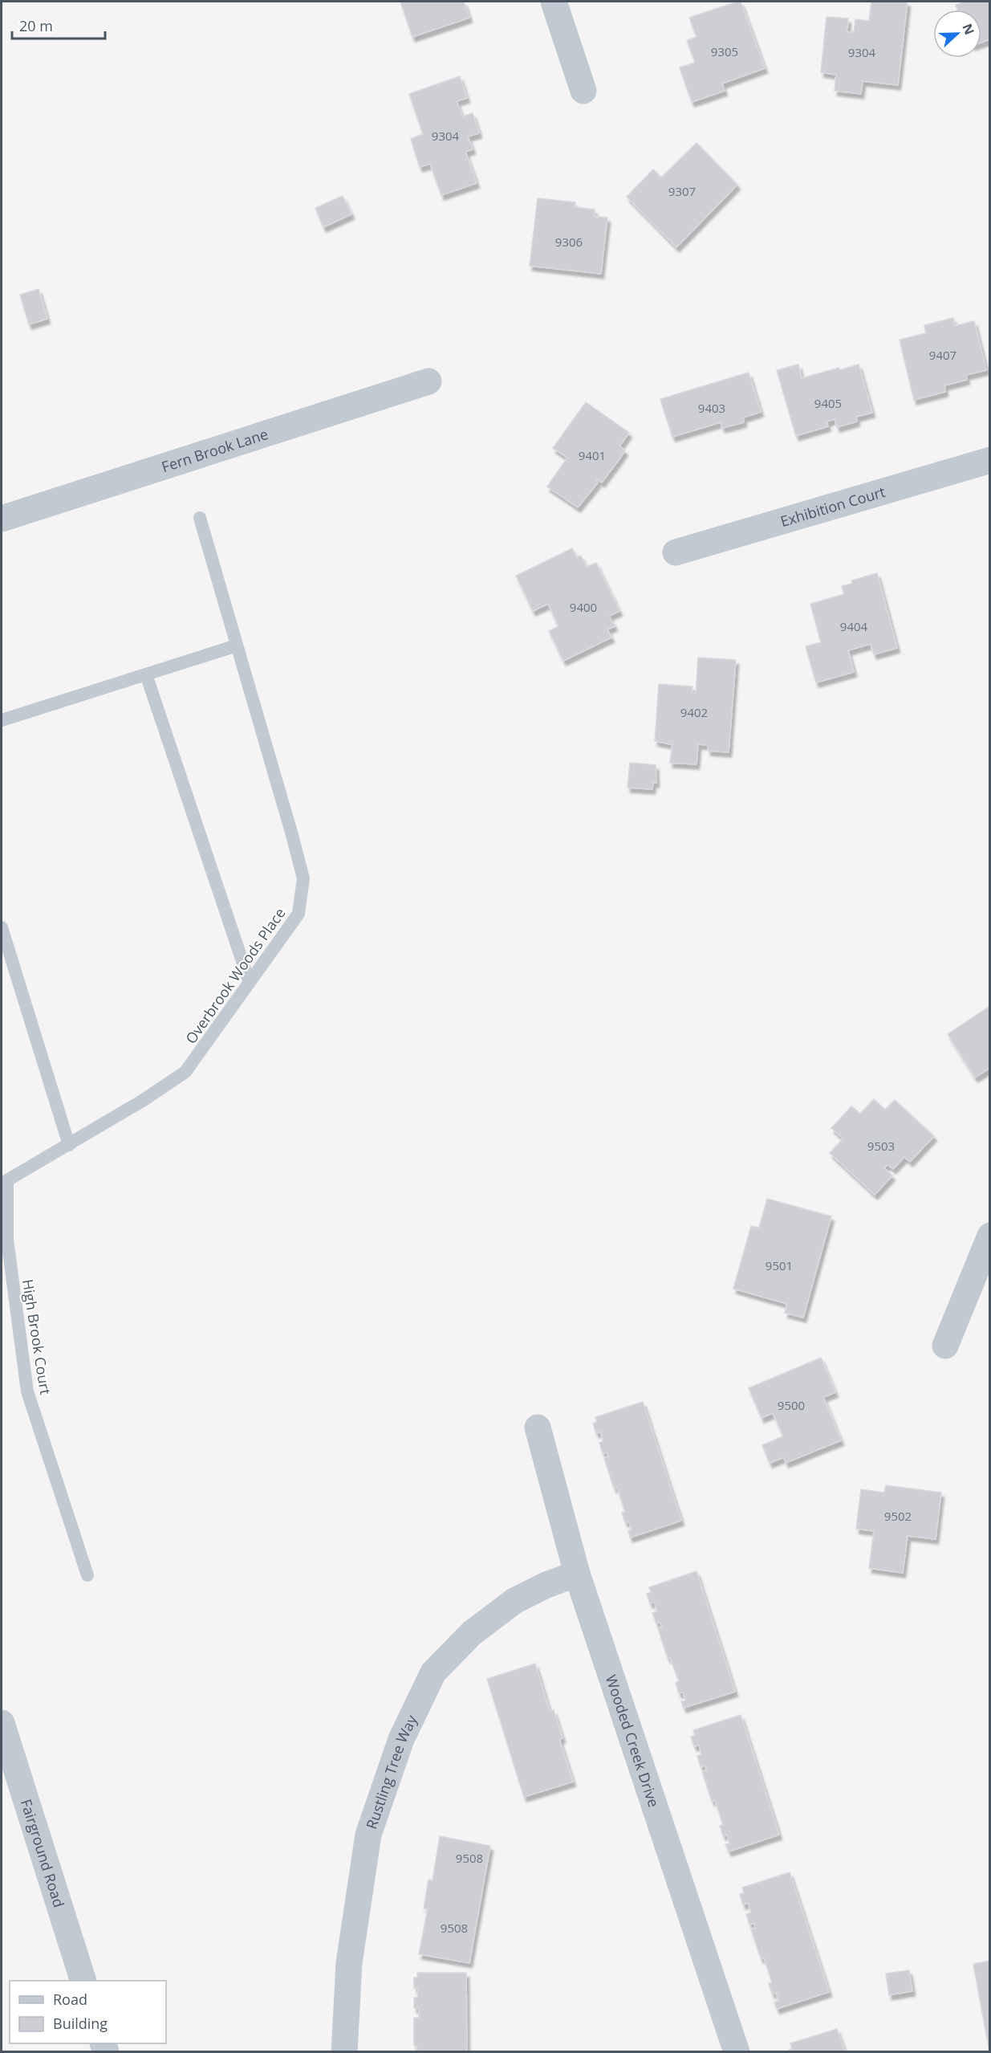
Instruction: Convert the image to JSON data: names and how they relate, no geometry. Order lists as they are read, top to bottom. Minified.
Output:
{"streets":{"street":["Fern Brook Lane","Exhibition Court","Wooded Creek Drive","Rustling Tree Way","Fairground Road"],"lane":["Overbrook Woods Place","High Brook Court"]},"crossings":[["Overbrook Woods Place","High Brook Court"],["Wooded Creek Drive","Rustling Tree Way"]],"house_numbers":["9305","9304","9304","9307","9306","9407","9405","9403","9401","9400","9404","9402","9503","9501","9500","9502","9508","9508"],"legend":["Road","Building"],"scale_bar":"20 m","north":"right"}
